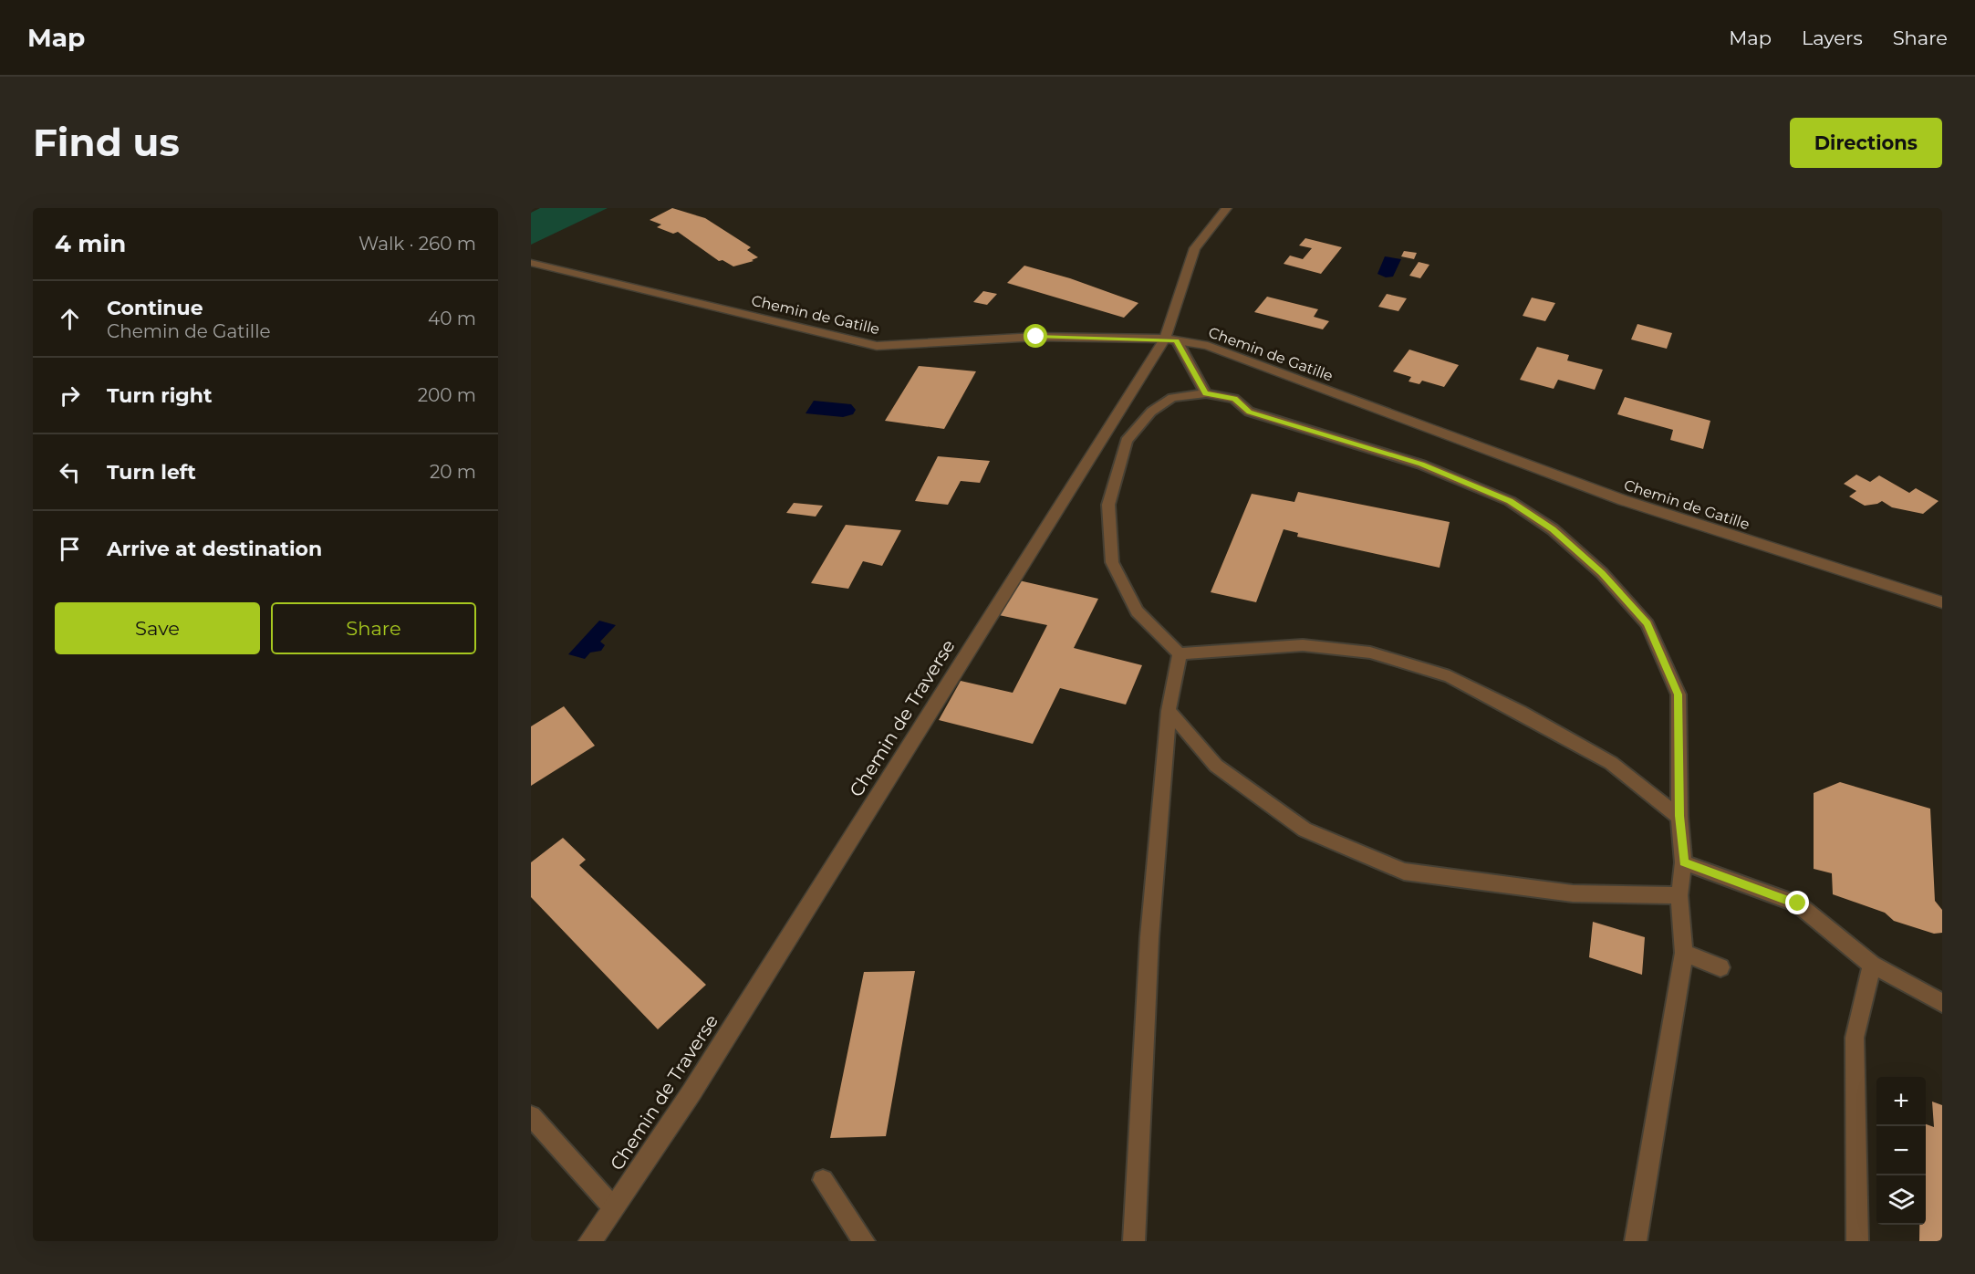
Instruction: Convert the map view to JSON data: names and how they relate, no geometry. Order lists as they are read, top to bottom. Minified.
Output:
{"streets":{"street":["Chemin de Gatille","Chemin de Traverse"]},"crossings":[["Chemin de Gatille","Chemin de Traverse"]],"page":{"header":"Map","nav":["Map","Layers","Share"],"buttons":["Directions",["Save","Share"]],"title":"Find us","heading":["4 min","Walk · 260 m"],"list":[["Continue","Chemin de Gatille","40 m"],["Turn right","200 m"],["Turn left","20 m"],"Arrive at destination"],"map_buttons":["+","−"]}}
